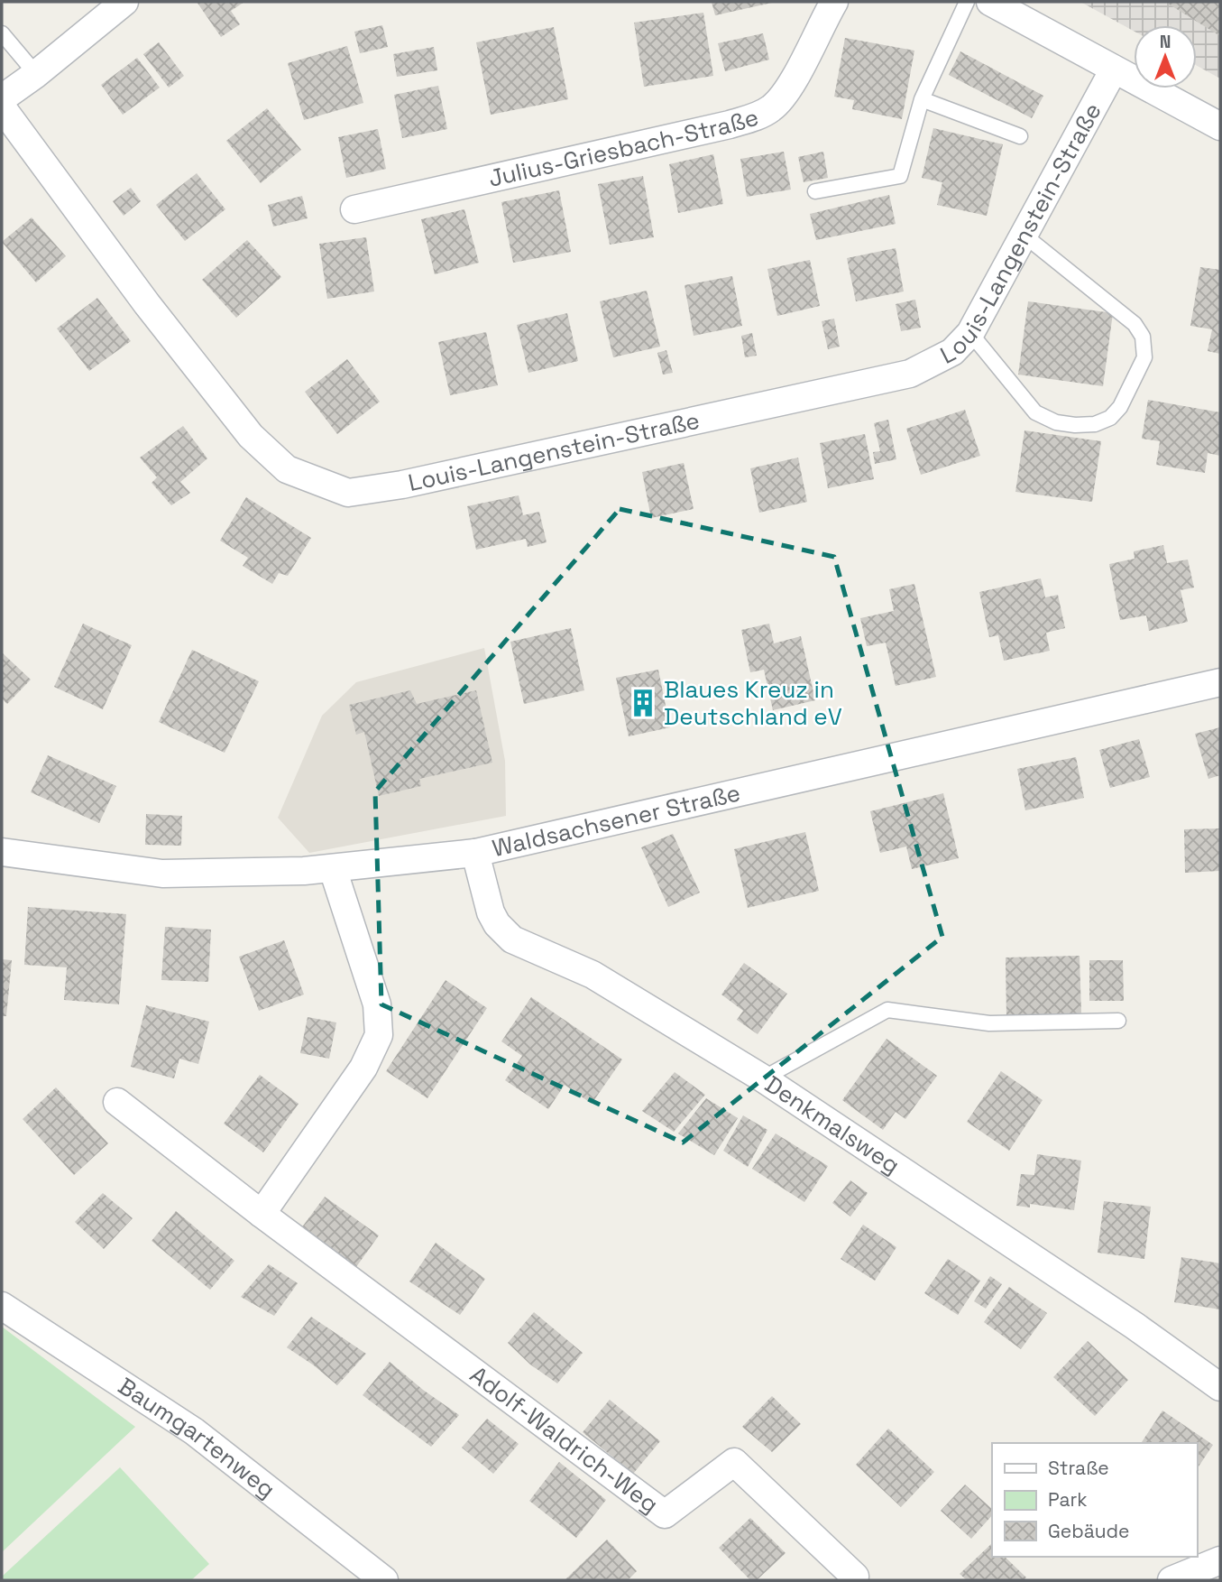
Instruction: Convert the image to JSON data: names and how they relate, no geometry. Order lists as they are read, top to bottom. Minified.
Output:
{"streets":{"street":["Julius-Griesbach-Straße","Louis-Langenstein-Straße","Waldsachsener Straße","Denkmalsweg","Baumgartenweg","Adolf-Waldrich-Weg"]},"crossings":[["Waldsachsener Straße","Denkmalsweg"]],"places":{"building":["Blaues Kreuz in Deutschland eV"]},"legend":["Straße","Park","Gebäude"],"north":"top"}
